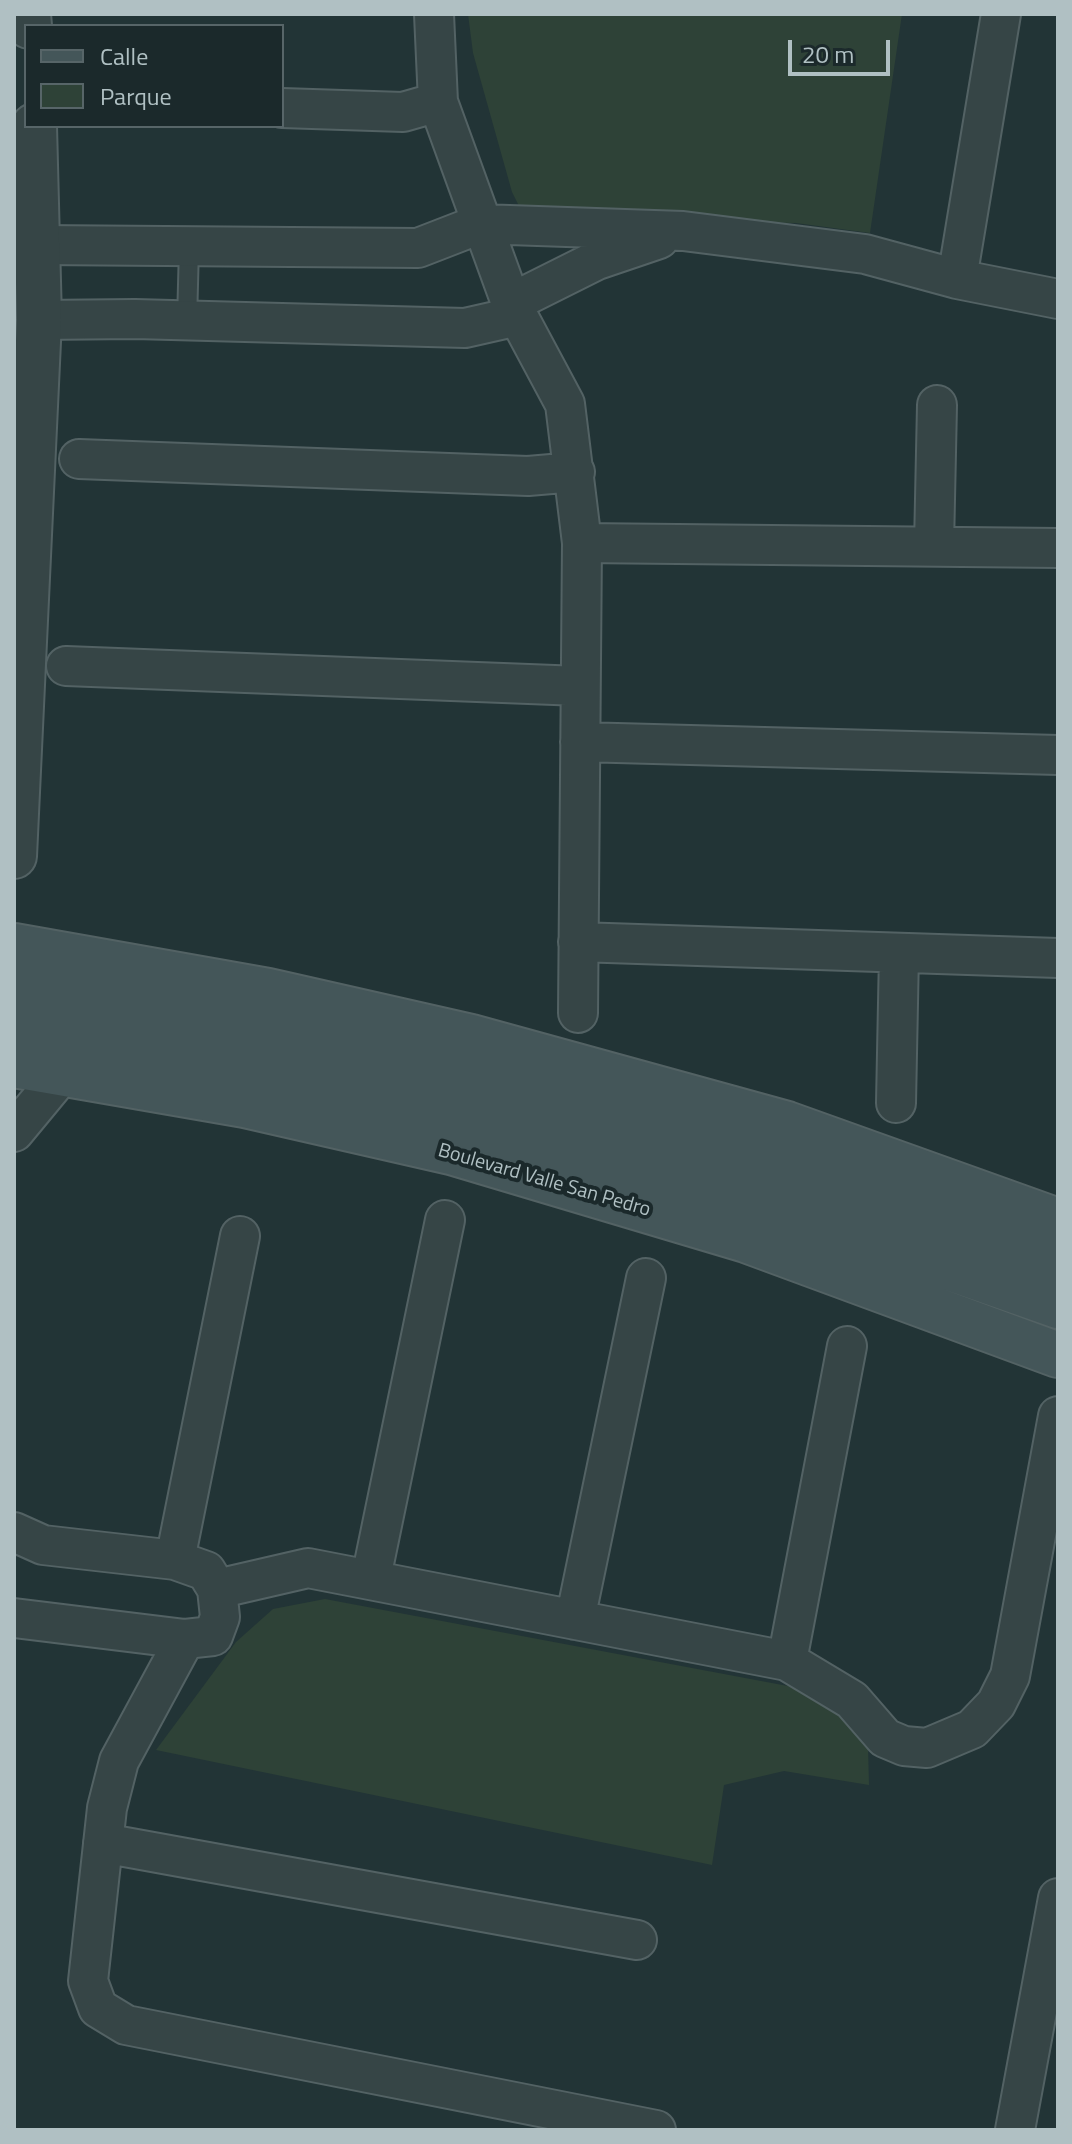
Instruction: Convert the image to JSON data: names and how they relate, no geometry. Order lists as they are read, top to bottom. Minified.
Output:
{"streets":{"main road":["Boulevard Valle San Pedro"]},"legend":["Calle","Parque"],"scale_bar":"20 m"}
